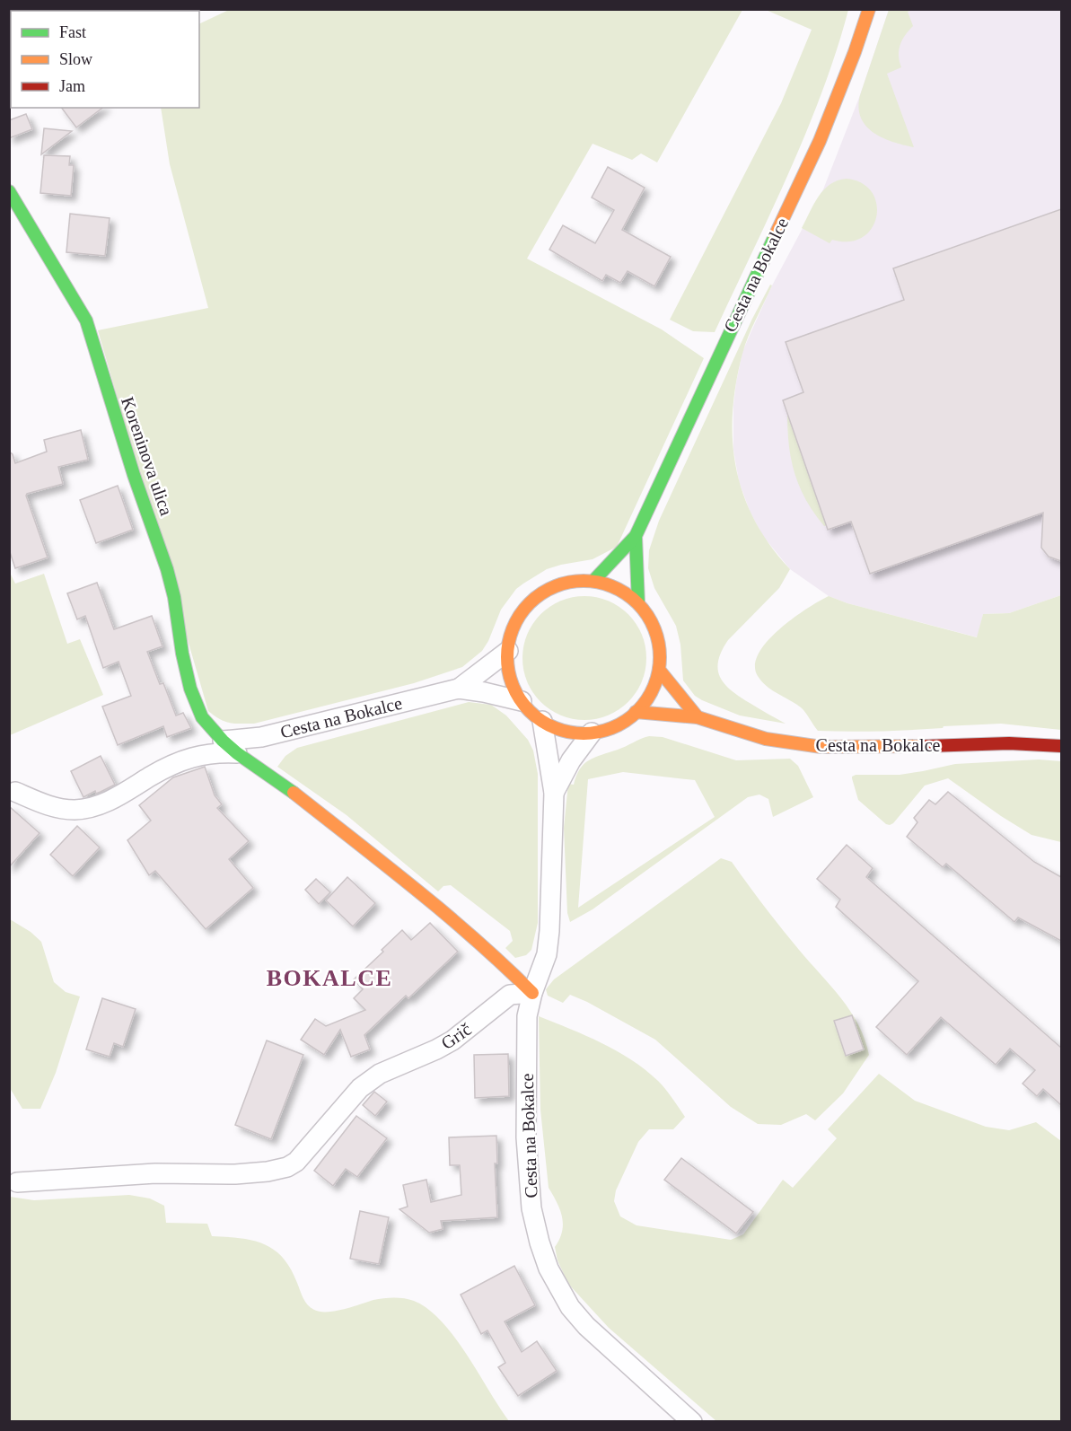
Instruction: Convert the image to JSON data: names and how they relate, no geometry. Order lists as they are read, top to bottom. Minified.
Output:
{"streets":{"street":["Cesta na Bokalce","Koreninova ulica","Grič"]},"crossings":[["Cesta na Bokalce","Koreninova ulica"],["Cesta na Bokalce","Grič"]],"districts":["BOKALCE"],"legend":["Fast","Slow","Jam"]}
